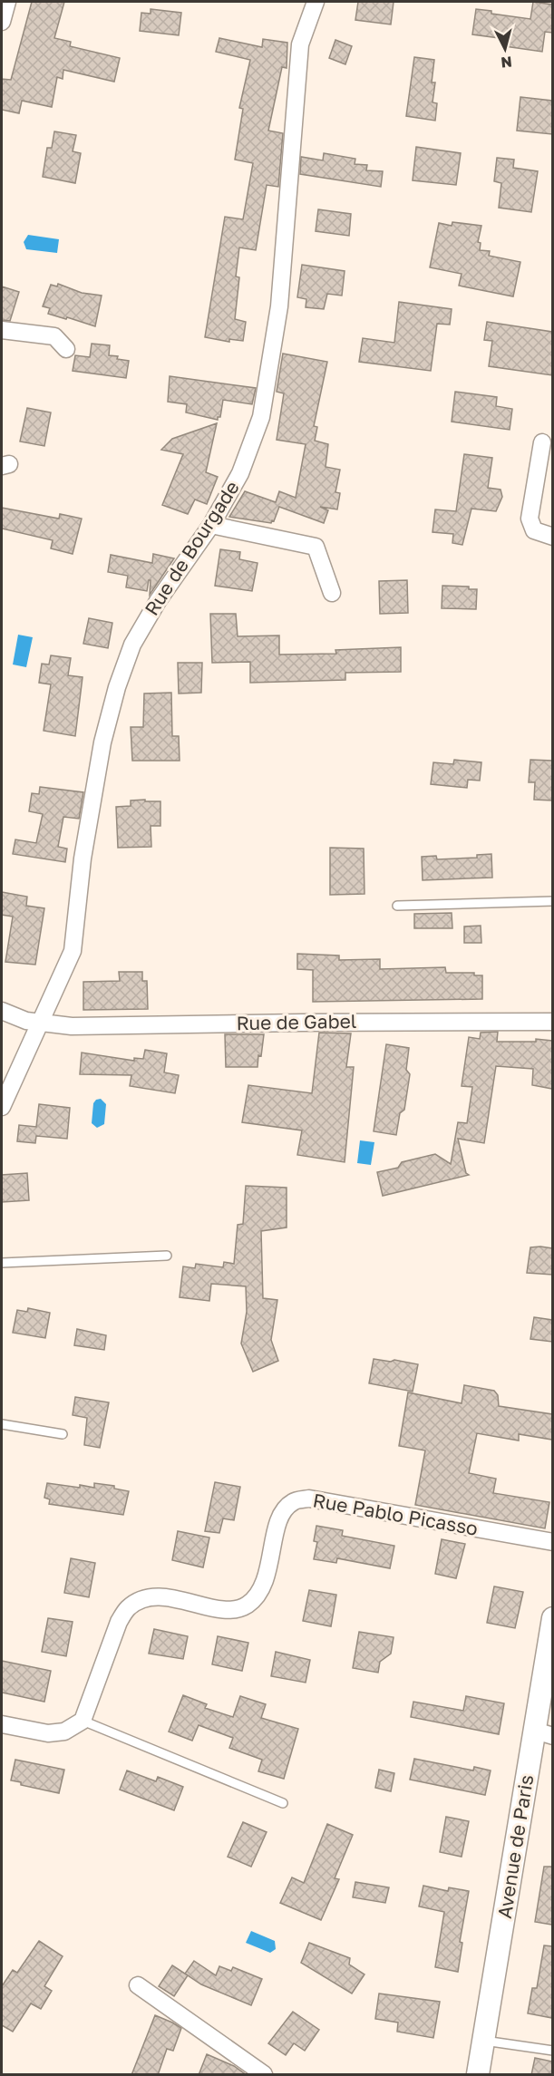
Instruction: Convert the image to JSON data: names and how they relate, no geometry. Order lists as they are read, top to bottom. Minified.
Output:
{"streets":{"main road":["Avenue de Paris"],"street":["Rue de Bourgade","Rue de Gabel","Rue Pablo Picasso"]},"crossings":[["Rue de Bourgade","Rue de Gabel"]],"north":"bottom"}
